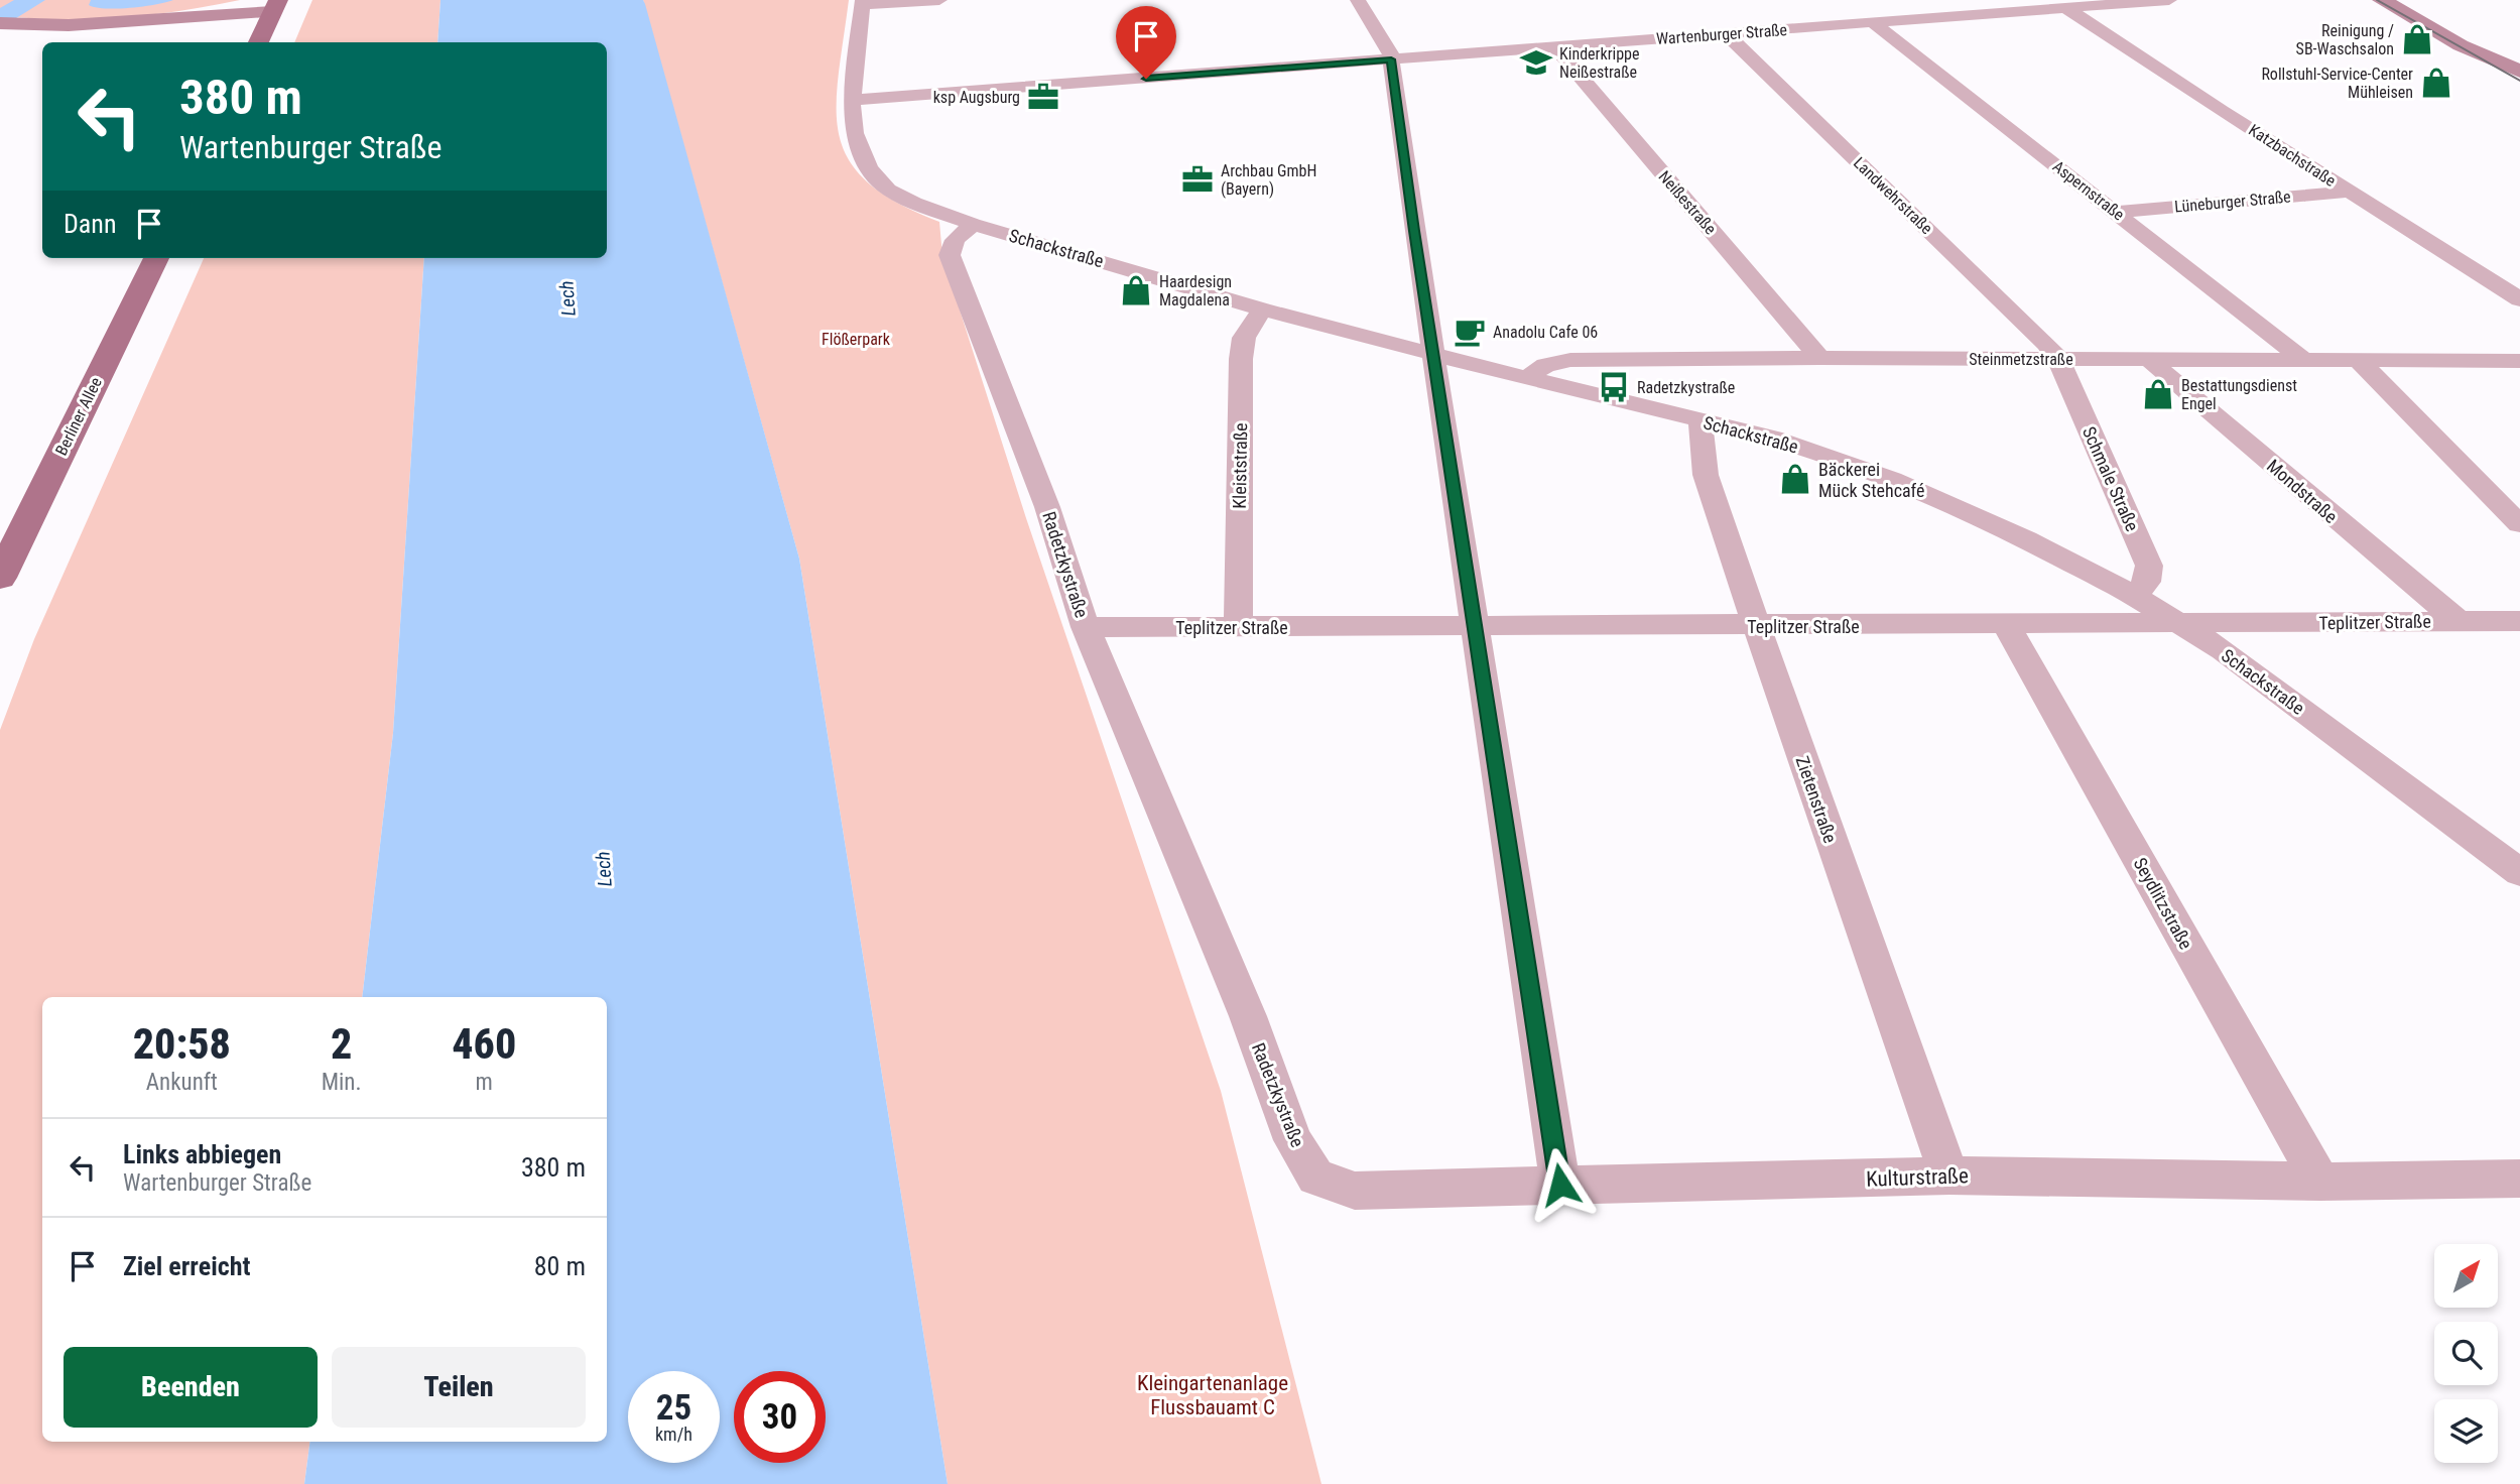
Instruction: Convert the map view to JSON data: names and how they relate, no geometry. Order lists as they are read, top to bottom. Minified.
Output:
{"streets":{"main road":["Berliner Allee"],"street":["Wartenburger Straße","Katzbachstraße","Aspernstraße","Landwehrstraße","Lüneburger Straße","Neißestraße","Schackstraße","Steinmetzstraße","Kleiststraße","Schmale Straße","Mondstraße","Radetzkystraße","Teplitzer Straße","Zietenstraße","Seydlitzstraße","Kulturstraße"]},"crossings":[["Wartenburger Straße","Katzbachstraße"],["Wartenburger Straße","Aspernstraße"],["Wartenburger Straße","Landwehrstraße"],["Wartenburger Straße","Neißestraße"],["Katzbachstraße","Lüneburger Straße"],["Aspernstraße","Lüneburger Straße"],["Aspernstraße","Steinmetzstraße"],["Landwehrstraße","Steinmetzstraße"],["Landwehrstraße","Schmale Straße"],["Neißestraße","Steinmetzstraße"],["Schackstraße","Steinmetzstraße"],["Schackstraße","Kleiststraße"],["Schackstraße","Schmale Straße"],["Schackstraße","Radetzkystraße"],["Schackstraße","Teplitzer Straße"],["Schackstraße","Zietenstraße"],["Steinmetzstraße","Schmale Straße"],["Steinmetzstraße","Mondstraße"],["Kleiststraße","Teplitzer Straße"],["Mondstraße","Teplitzer Straße"],["Radetzkystraße","Teplitzer Straße"],["Radetzkystraße","Kulturstraße"],["Teplitzer Straße","Zietenstraße"],["Teplitzer Straße","Seydlitzstraße"],["Zietenstraße","Kulturstraße"],["Seydlitzstraße","Kulturstraße"]],"water":["Lech"],"parks":["Flößerpark","Kleingartenanlage Flussbauamt C"],"places":{"shop":["Reinigung / SB-Waschsalon","Rollstuhl-Service-Center Mühleisen","Haardesign Magdalena","Bestattungsdienst Engel","Bäckerei Mück Stehcafé"],"school or university":["Kinderkrippe Neißestraße"],"office":["ksp Augsburg","Archbau GmbH (Bayern)"],"cafe":["Anadolu Cafe 06"],"bus stop":["Radetzkystraße"]},"north":"top right","page":{"turn":["380 m","Wartenburger Straße"],"then":"Dann","eta":["20:58","Ankunft","2","Min.","460","m"],"list":[{"name":"Links abbiegen","note":"Wartenburger Straße","value":"380 m"},{"name":"Ziel erreicht","value":"80 m"}],"buttons":["Beenden","Teilen"],"speed":"25 km/h","limit":"30"}}
